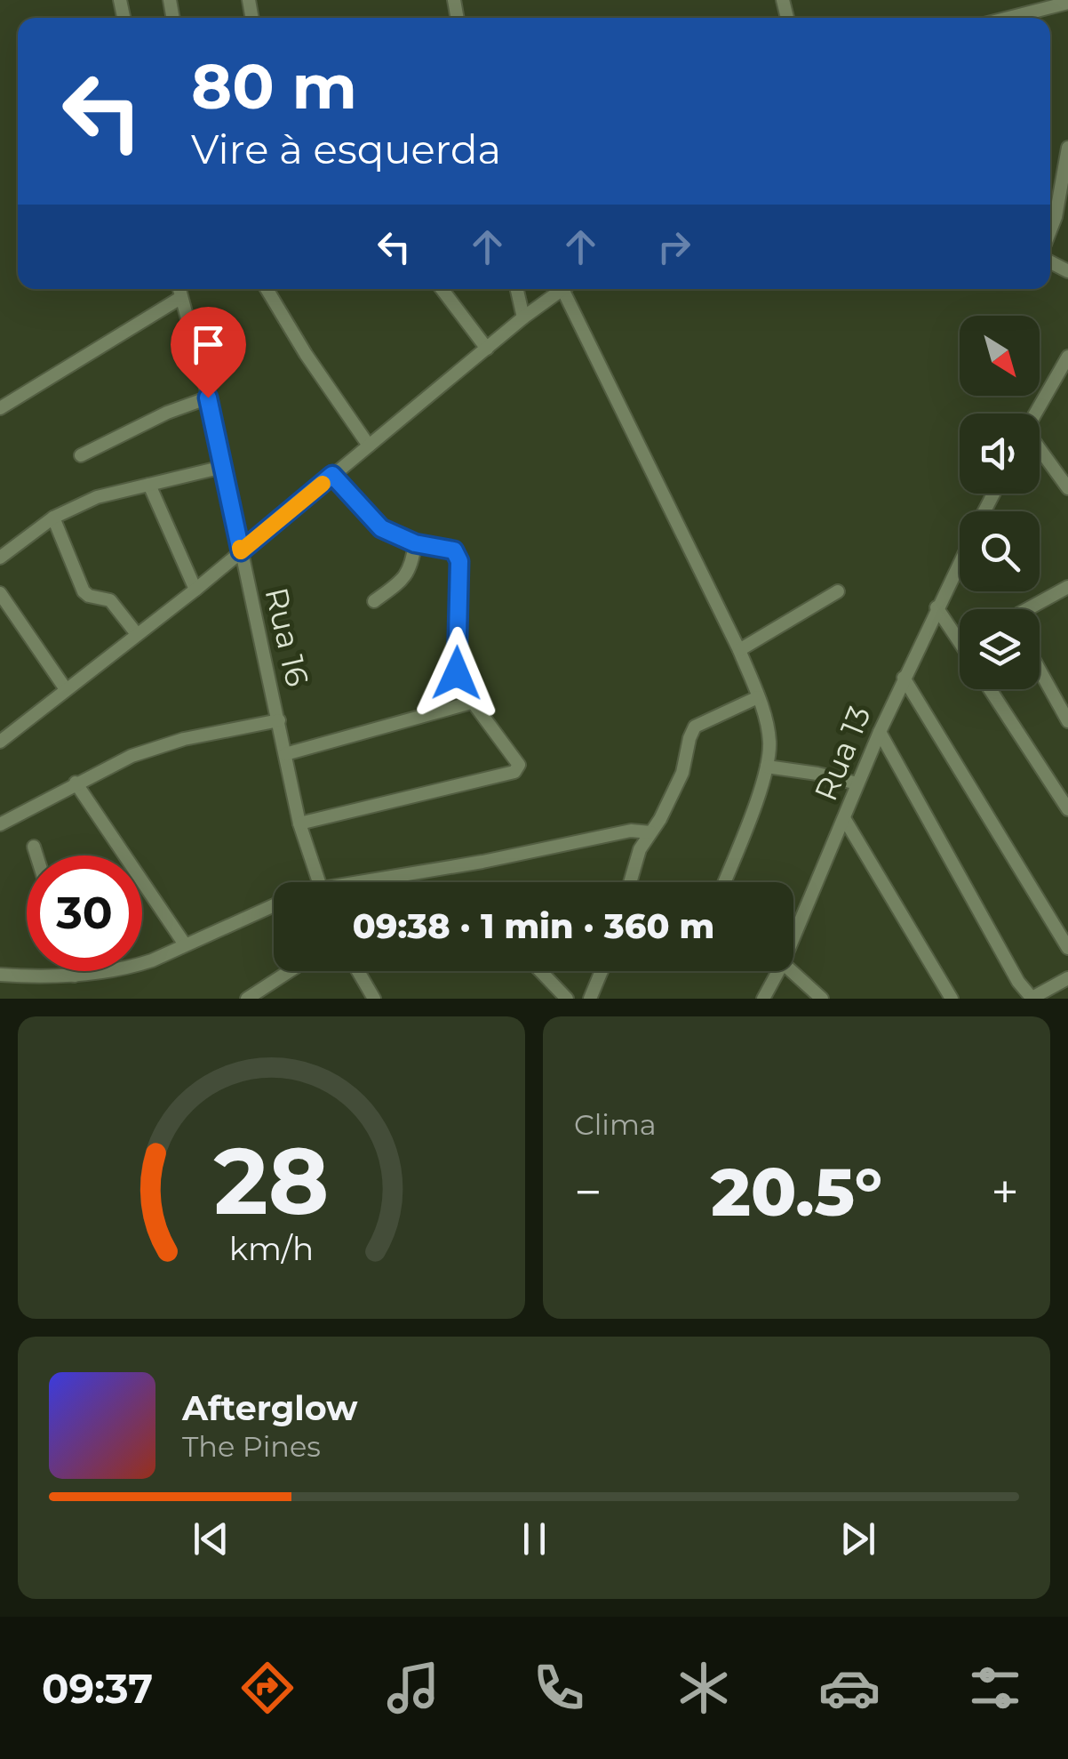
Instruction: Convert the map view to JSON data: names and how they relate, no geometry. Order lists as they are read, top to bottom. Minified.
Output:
{"streets":{"street":["Rua 16","Rua 13"]},"north":"bottom right","page":{"turn":["80 m","Vire à esquerda"],"limit":"30","trip":"09:38 · 1 min · 360 m","tile":"Clima","heat":["−","20.5°","+"],"song":["Afterglow","The Pines"],"tabs":"09:37","gauge":["28","km/h"]}}
